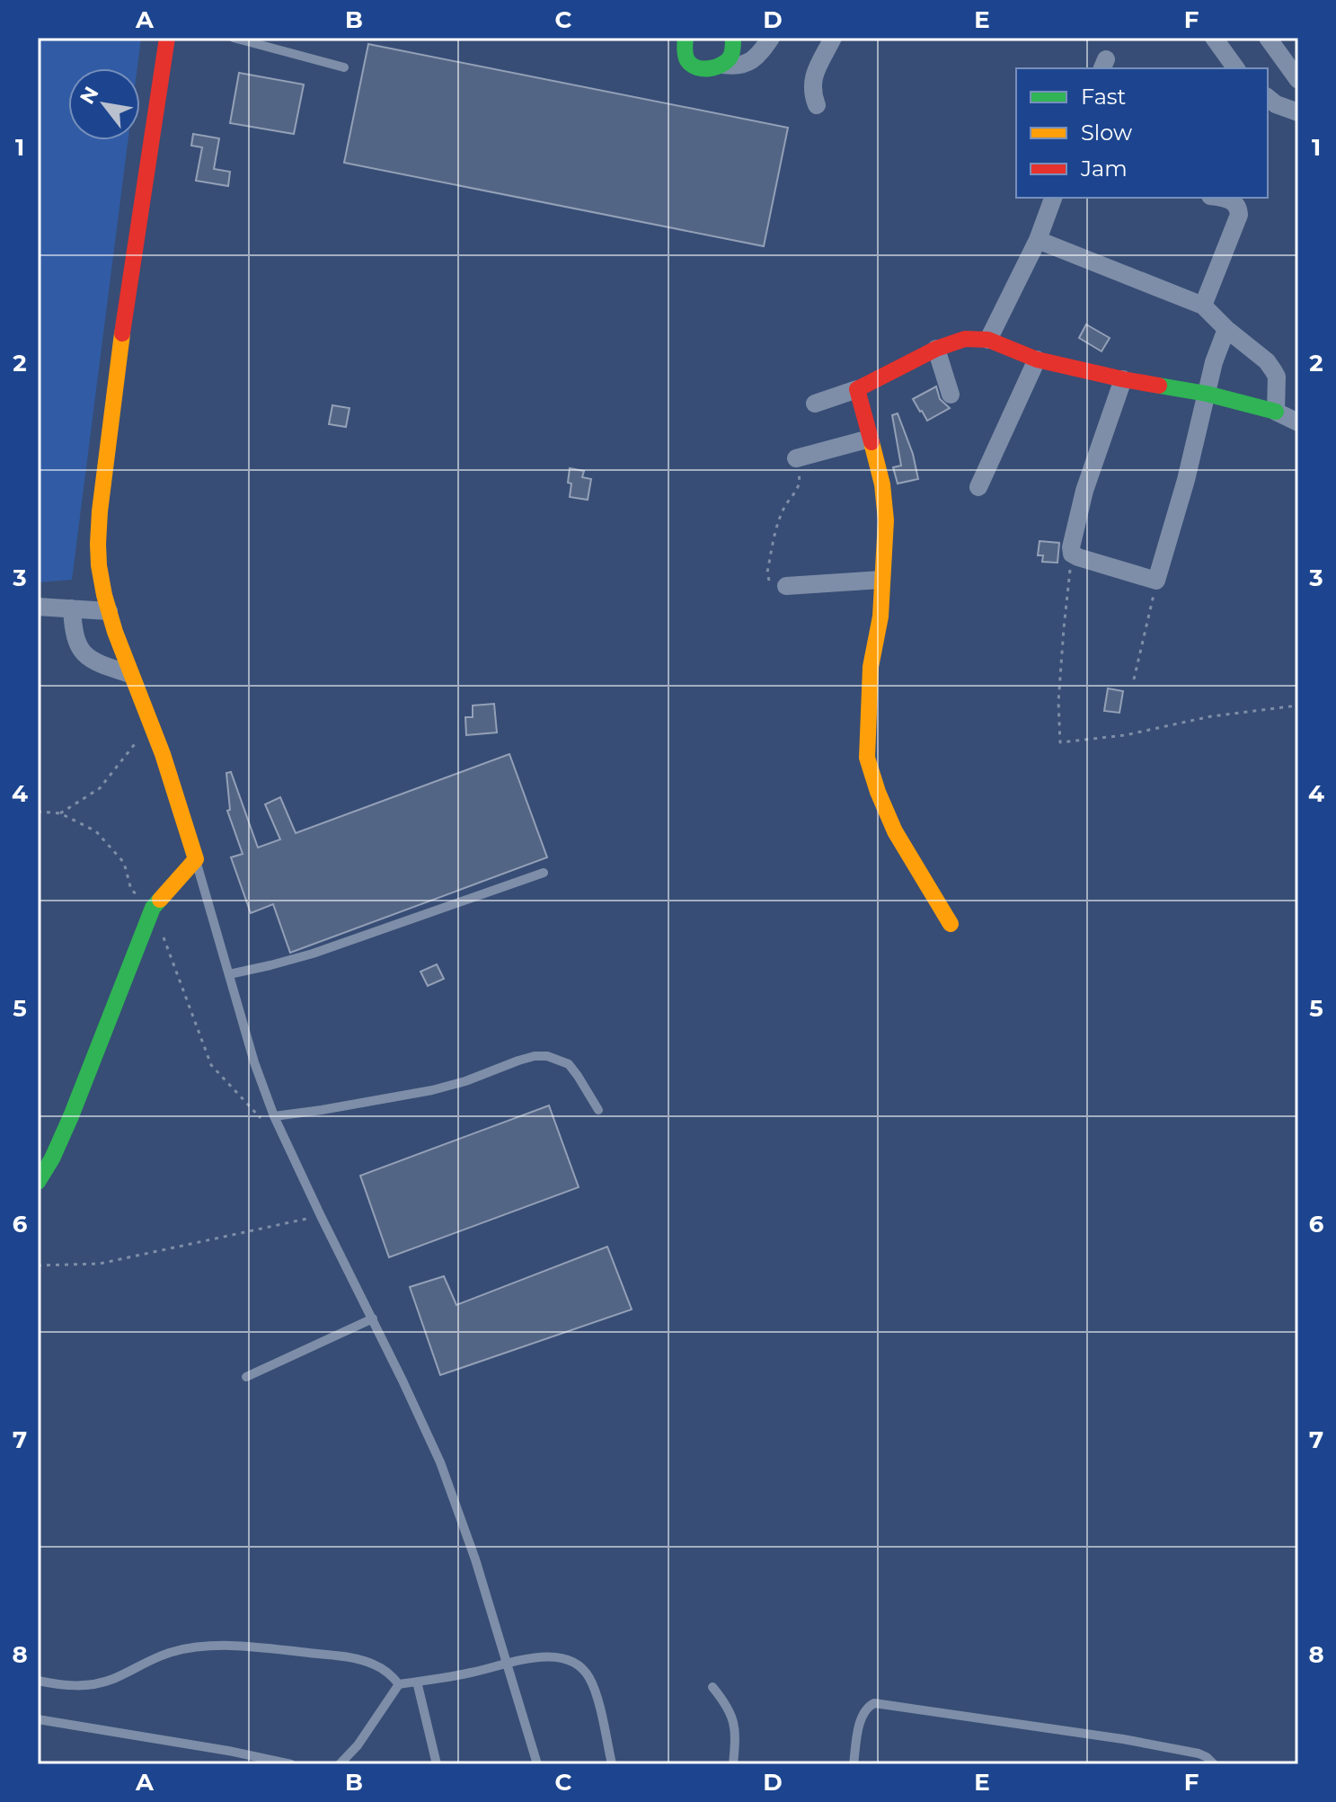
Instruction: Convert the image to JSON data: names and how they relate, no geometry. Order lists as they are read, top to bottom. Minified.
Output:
{"legend":["Fast","Slow","Jam"],"north":"top left","grid":{"columns":["A","B","C","D","E","F"],"rows":["1","2","3","4","5","6","7","8"]}}
